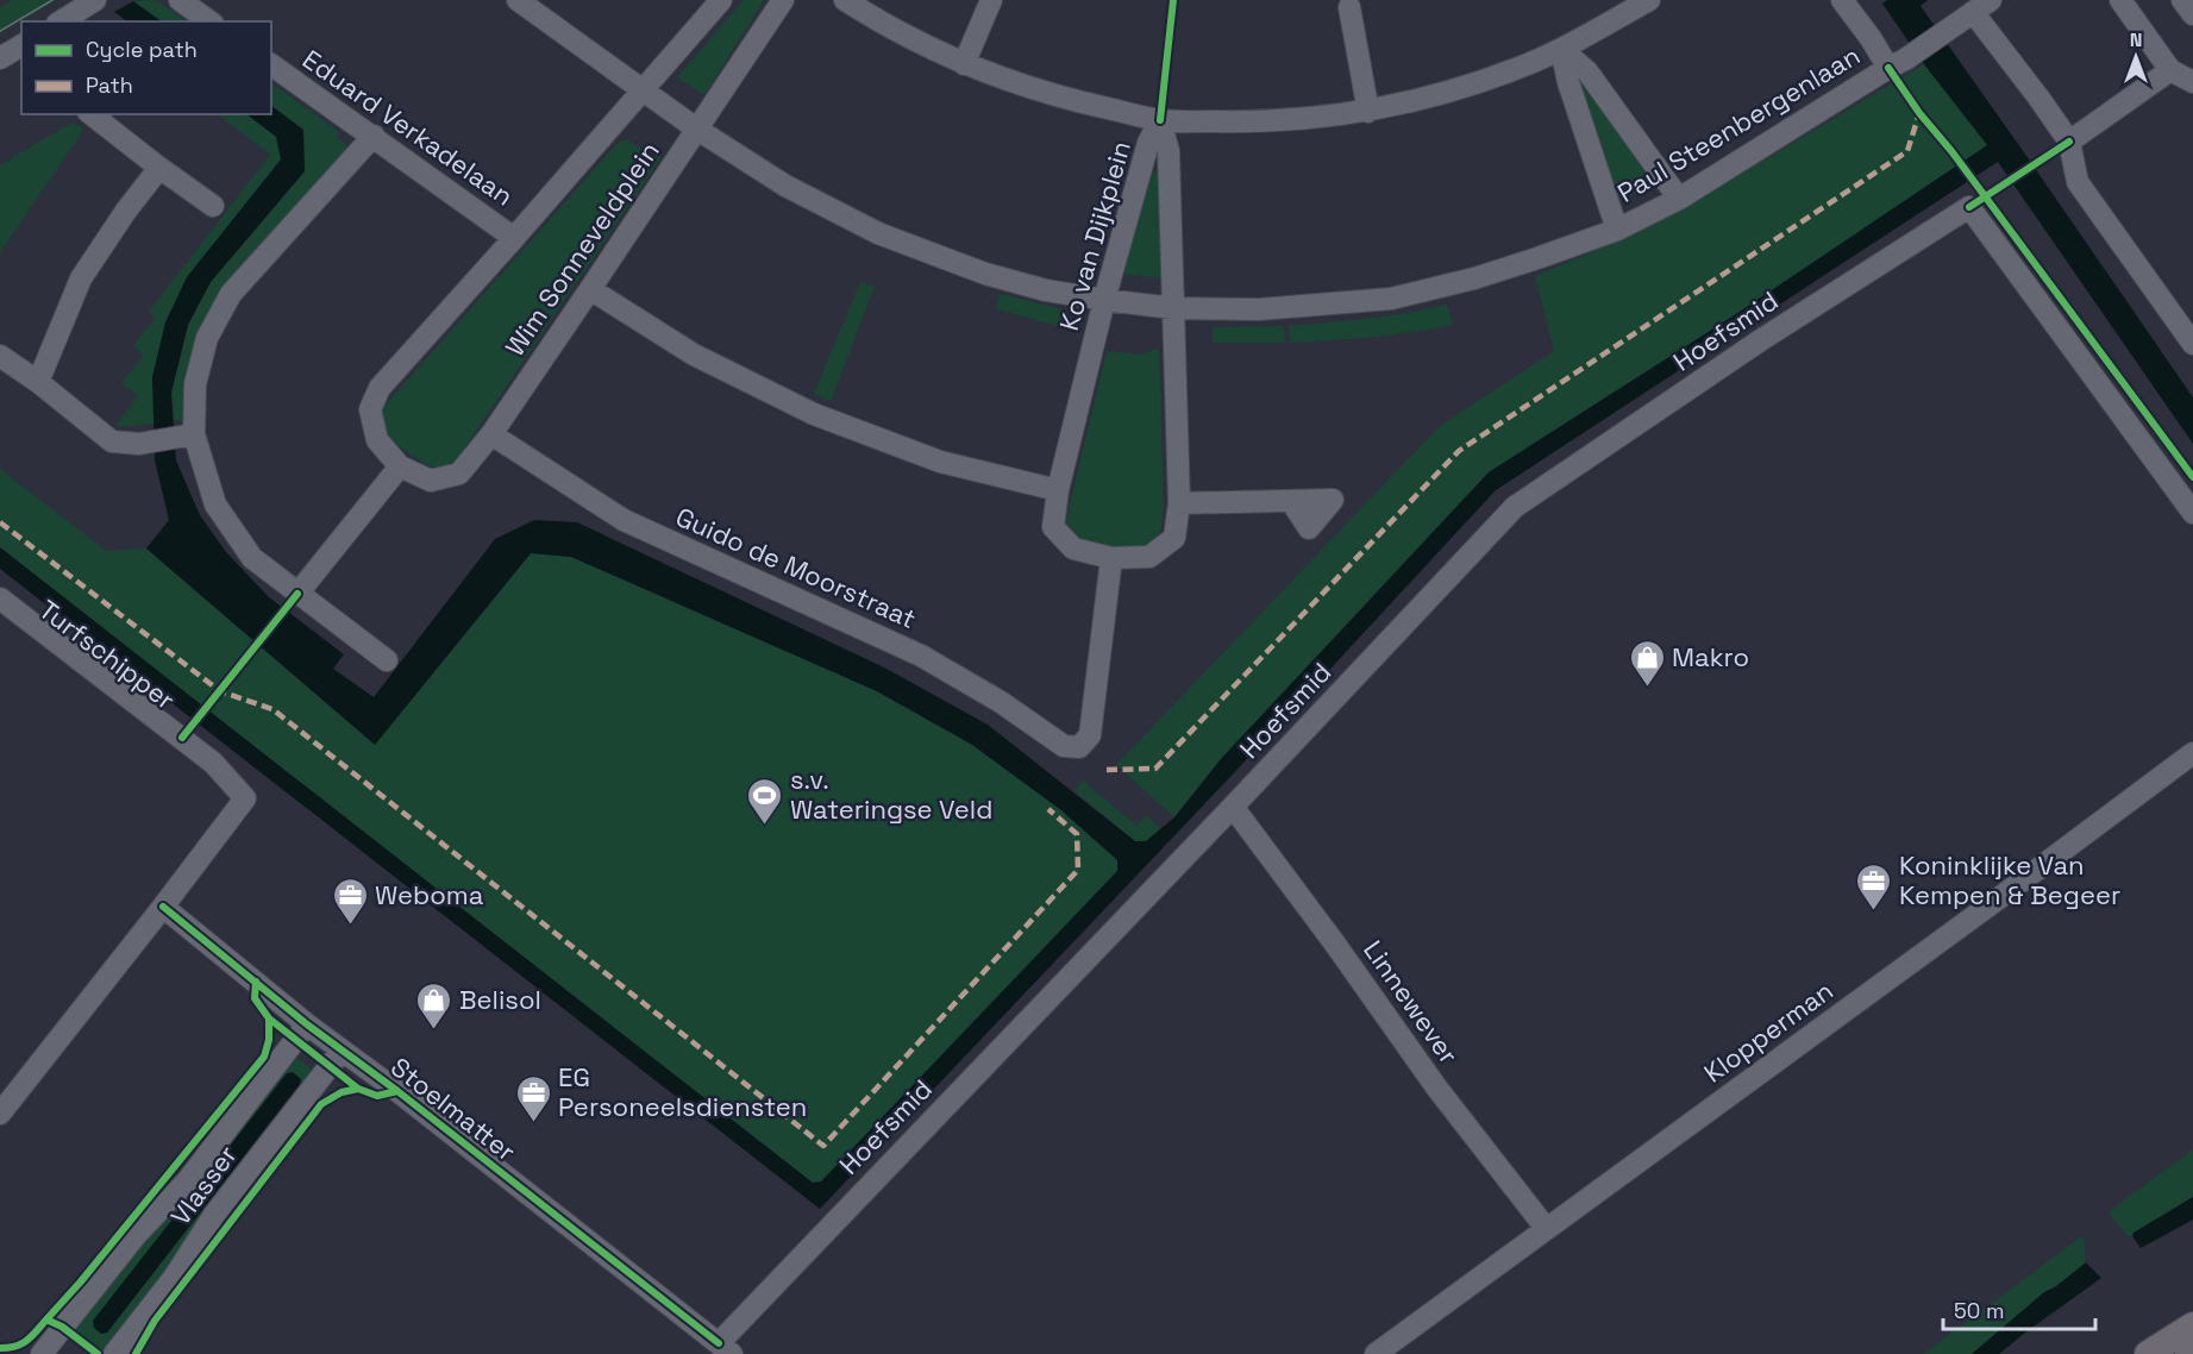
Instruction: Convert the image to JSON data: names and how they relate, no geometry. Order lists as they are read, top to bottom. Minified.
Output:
{"streets":{"street":["Paul Steenbergenlaan","Eduard Verkadelaan","Ko van Dijkplein","Wim Sonneveldplein","Hoefsmid","Guido de Moorstraat","Turfschipper","Linnewever","Klopperman","Stoelmatter","Vlasser"]},"crossings":[["Paul Steenbergenlaan","Ko van Dijkplein"],["Paul Steenbergenlaan","Wim Sonneveldplein"],["Eduard Verkadelaan","Wim Sonneveldplein"],["Ko van Dijkplein","Guido de Moorstraat"],["Wim Sonneveldplein","Guido de Moorstraat"],["Hoefsmid","Linnewever"],["Hoefsmid","Stoelmatter"],["Turfschipper","Stoelmatter"],["Linnewever","Klopperman"],["Stoelmatter","Vlasser"]],"places":{"shop":["Makro","Belisol"],"sports":["s.v. Wateringse Veld"],"office":["Koninklijke Van Kempen & Begeer","Weboma","EG Personeelsdiensten"]},"legend":["Cycle path","Path"],"scale_bar":"50 m","north":"top"}
